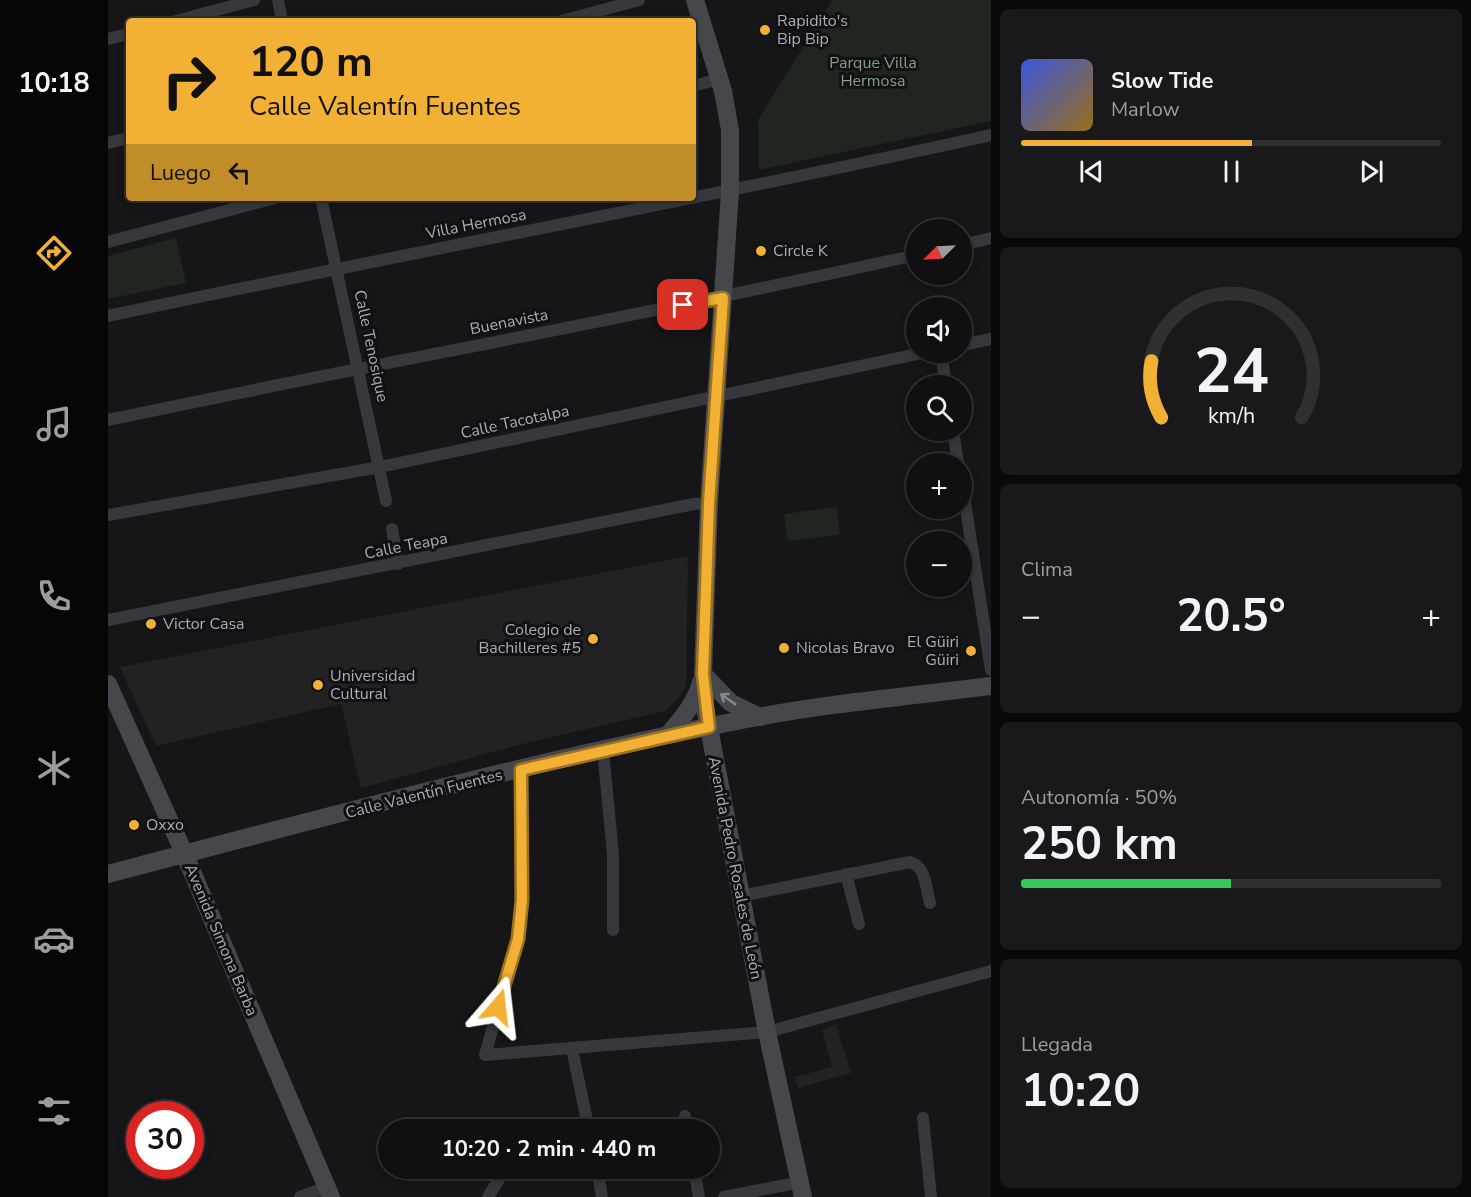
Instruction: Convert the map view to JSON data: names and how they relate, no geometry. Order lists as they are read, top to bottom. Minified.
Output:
{"streets":{"main road":["Calle Valentín Fuentes","Avenida Pedro Rosales de León","Avenida Simona Barba"],"street":["Villa Hermosa","Buenavista","Calle Tenosique","Calle Tacotalpa","Calle Teapa"]},"crossings":[["Villa Hermosa","Calle Tenosique"],["Villa Hermosa","Avenida Pedro Rosales de León"],["Buenavista","Calle Tenosique"],["Buenavista","Avenida Pedro Rosales de León"],["Calle Tenosique","Calle Tacotalpa"],["Calle Tacotalpa","Avenida Pedro Rosales de León"],["Calle Teapa","Avenida Pedro Rosales de León"],["Calle Valentín Fuentes","Avenida Pedro Rosales de León"],["Calle Valentín Fuentes","Avenida Simona Barba"]],"parks":["Parque Villa Hermosa"],"places":["Rapidito's Bip Bip","Circle K","Victor Casa","Colegio de Bachilleres #5","Nicolas Bravo","El Güiri Güiri","Universidad Cultural","Oxxo"],"north":"bottom left","page":{"tabs":"10:18","turn":["120 m","Calle Valentín Fuentes"],"song":["Slow Tide","Marlow"],"then":"Luego","map_buttons":["+","−"],"tile":["Clima",["Autonomía · 50%","250 km"],["Llegada","10:20"]],"heat":["−","20.5°","+"],"limit":"30","trip":"10:20 · 2 min · 440 m","gauge":["24","km/h"]}}
